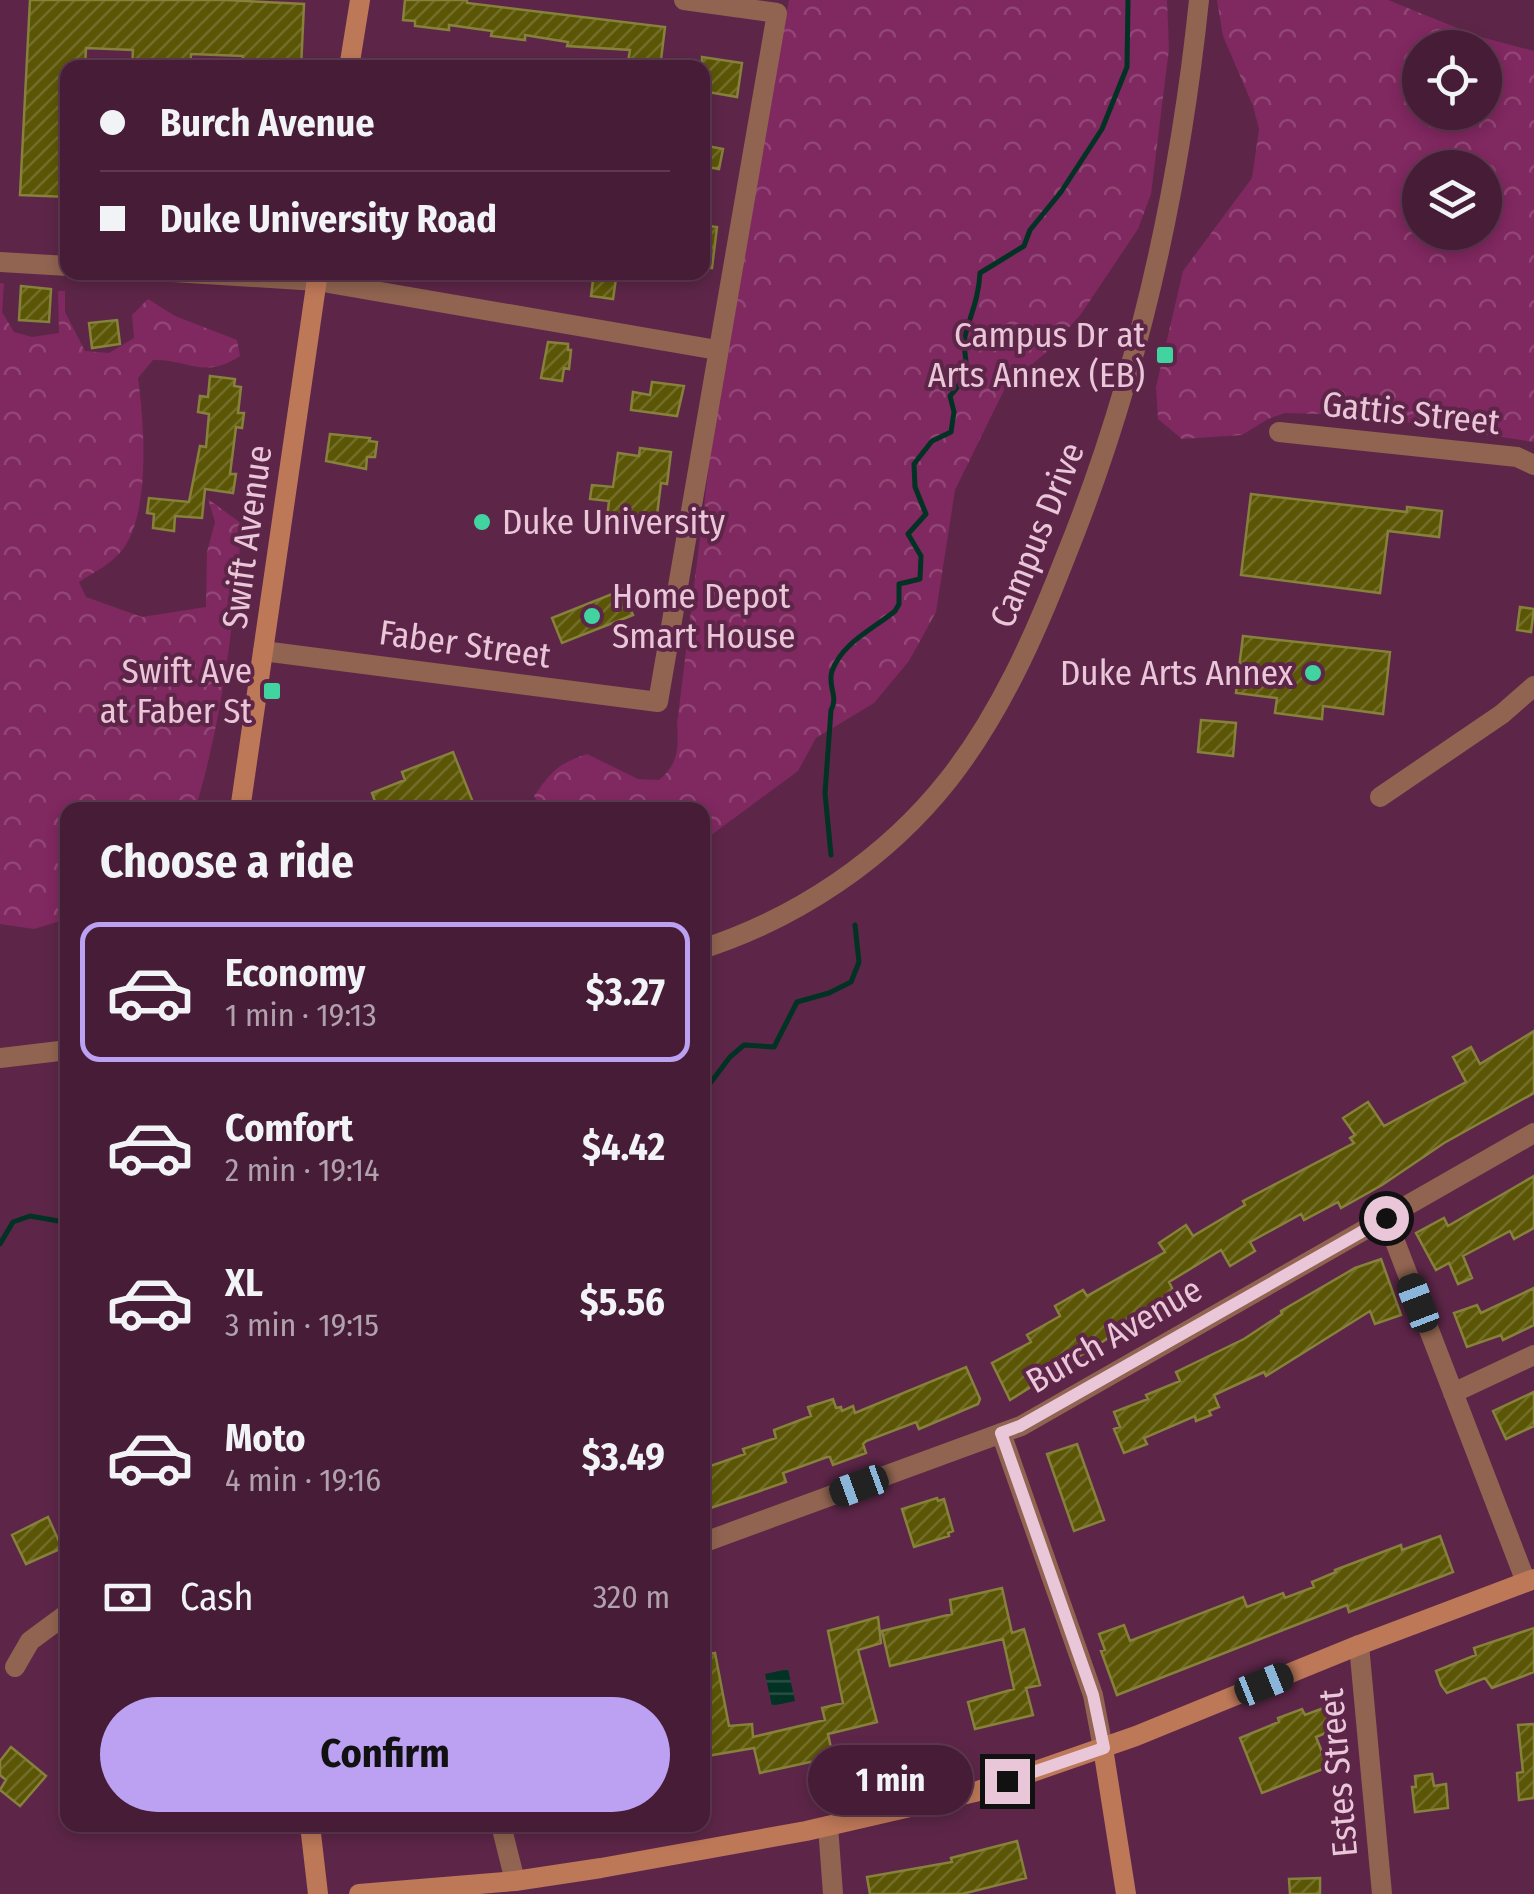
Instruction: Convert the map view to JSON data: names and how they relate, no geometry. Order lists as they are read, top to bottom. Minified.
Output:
{"streets":{"main road":["Swift Avenue"],"street":["Gattis Street","Campus Drive","Faber Street","Burch Avenue","Estes Street"]},"crossings":[["Swift Avenue","Faber Street"]],"places":{"transit":["Campus Dr at Arts Annex (EB)","Swift Ave at Faber St"],"other":["Duke University","Home Depot Smart House","Duke Arts Annex"]},"page":{"banner":["Burch Avenue","Duke University Road"],"heading":"Choose a ride","list":[{"name":"Economy","note":"1 min · 19:13","value":"$3.27"},{"name":"Comfort","note":"2 min · 19:14","value":"$4.42"},{"name":"XL","note":"3 min · 19:15","value":"$5.56"},{"name":"Moto","note":"4 min · 19:16","value":"$3.49"}],"pay":["Cash","320 m"],"buttons":"Confirm","bubble":"1 min"}}
